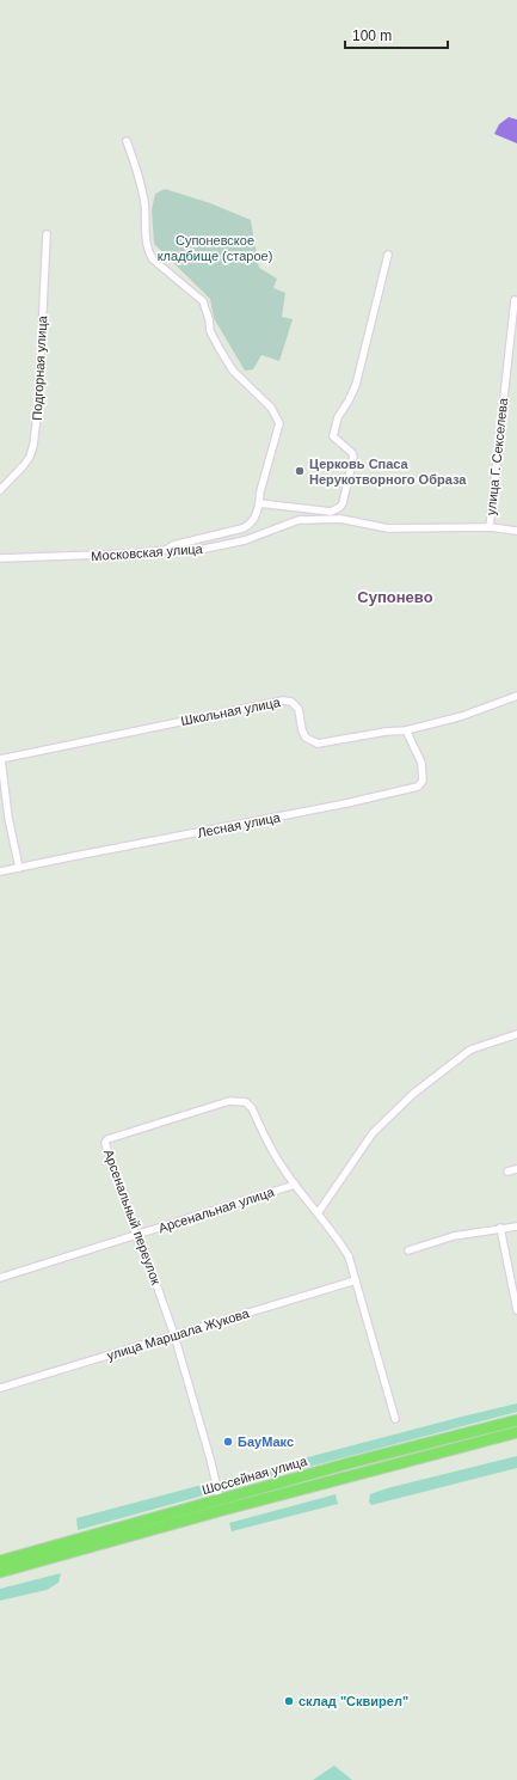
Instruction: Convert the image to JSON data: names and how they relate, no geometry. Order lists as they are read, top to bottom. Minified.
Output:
{"streets":{"main road":["Шоссейная улица"],"street":["Подгорная улица","улица Г. Секселева","Московская улица","Школьная улица","Лесная улица","Арсенальная улица","Арсенальный переулок","улица Маршала Жукова"]},"crossings":[["улица Г. Секселева","Московская улица"],["Школьная улица","Лесная улица"],["Арсенальная улица","Арсенальный переулок"],["Арсенальный переулок","улица Маршала Жукова"],["Арсенальный переулок","Шоссейная улица"]],"districts":["Супонево"],"parks":["Супоневское кладбище (старое)"],"places":["Церковь Спаса Нерукотворного Образа","БауМакс","склад \"Сквирел\""],"scale_bar":"100 m"}
